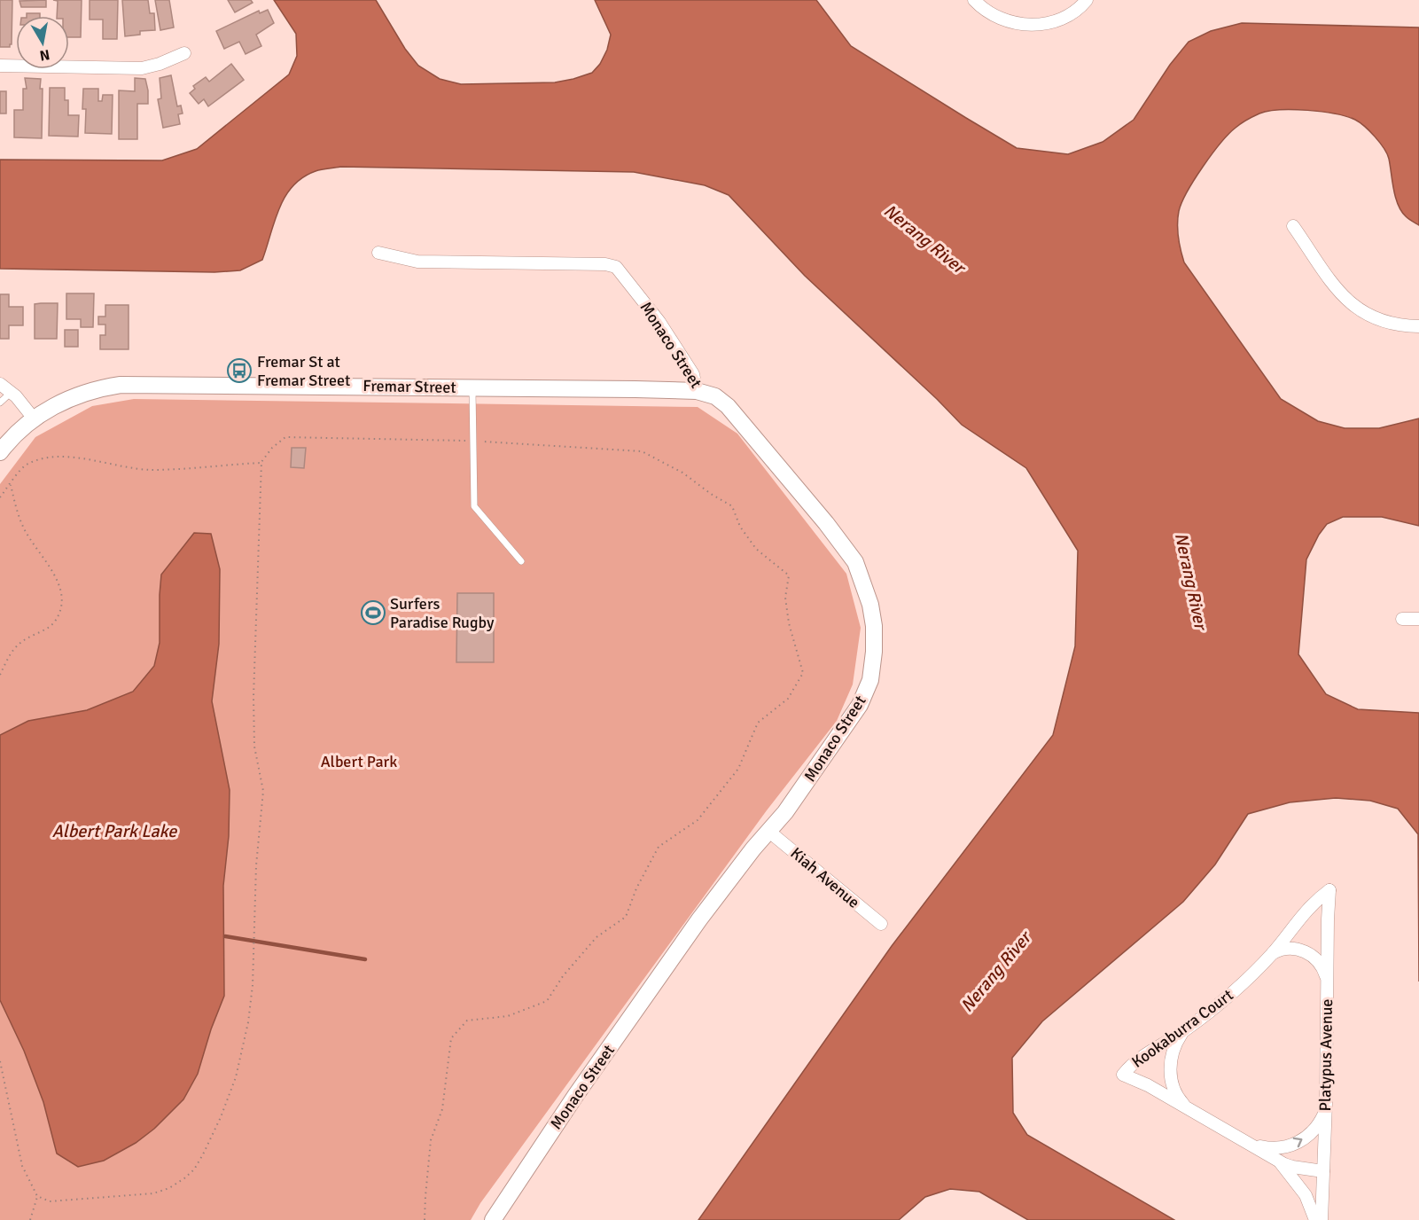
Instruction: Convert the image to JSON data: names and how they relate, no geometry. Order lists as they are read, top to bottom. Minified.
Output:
{"streets":{"street":["Monaco Street","Fremar Street","Kiah Avenue","Kookaburra Court","Platypus Avenue"]},"crossings":[["Monaco Street","Fremar Street"],["Monaco Street","Kiah Avenue"],["Kookaburra Court","Platypus Avenue"]],"water":["Nerang River","Albert Park Lake"],"parks":["Albert Park"],"places":{"bus stop":["Fremar St at Fremar Street"],"sports":["Surfers Paradise Rugby"]},"north":"bottom"}
